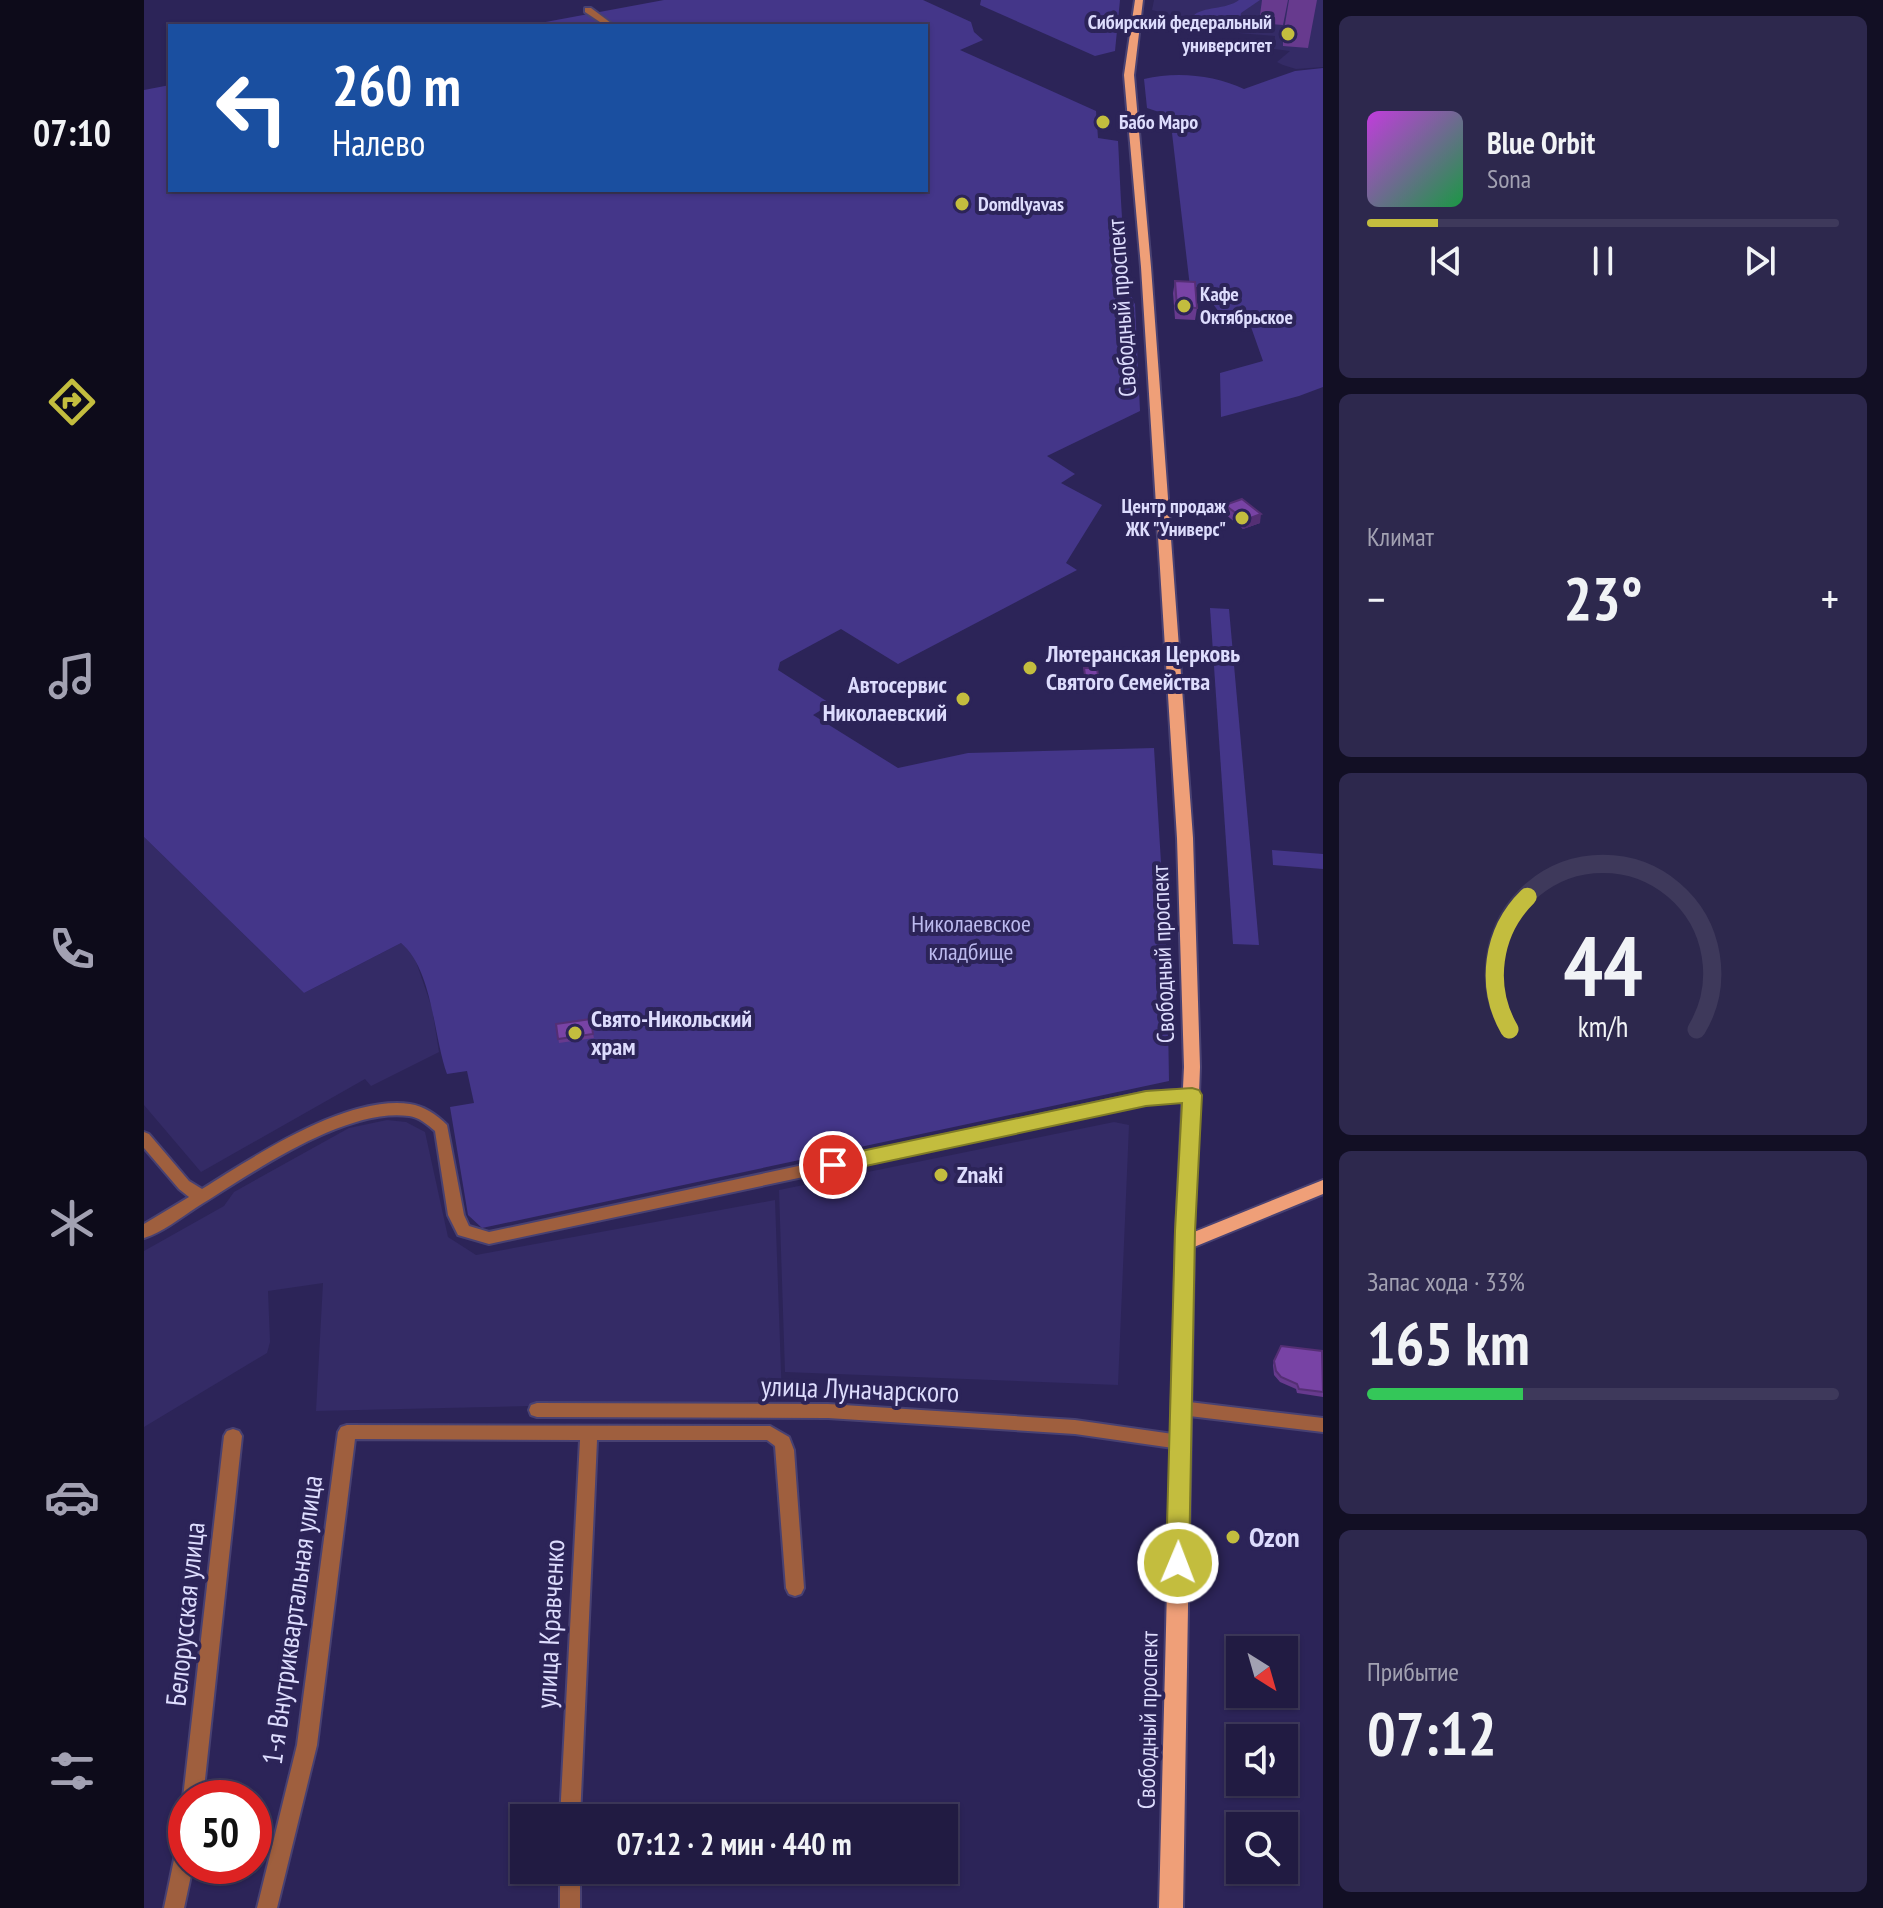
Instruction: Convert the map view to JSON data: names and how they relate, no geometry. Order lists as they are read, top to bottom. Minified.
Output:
{"streets":{"main road":["Свободный проспект"],"street":["улица Луначарского","Белорусская улица","1-я Внутриквартальная улица","улица Кравченко"]},"crossings":[["Свободный проспект","улица Луначарского"],["улица Луначарского","1-я Внутриквартальная улица"],["улица Луначарского","улица Кравченко"]],"parks":["Николаевское кладбище"],"places":["Сибирский федеральный университет","Бабо Маро","Domdlyavas","Кафе Октябрьское","Центр продаж ЖК \"Универс\"","Лютеранская Церковь Святого Семейства","Автосервис Николаевский","Свято-Никольский храм","Znaki","Ozon"],"north":"bottom right","page":{"tabs":"07:10","turn":["260 m","Налево"],"song":["Blue Orbit","Sona"],"tile":["Климат",["Запас хода · 33%","165 km"],["Прибытие","07:12"]],"heat":["−","23°","+"],"limit":"50","trip":"07:12 · 2 мин · 440 m","gauge":["44","km/h"]}}
